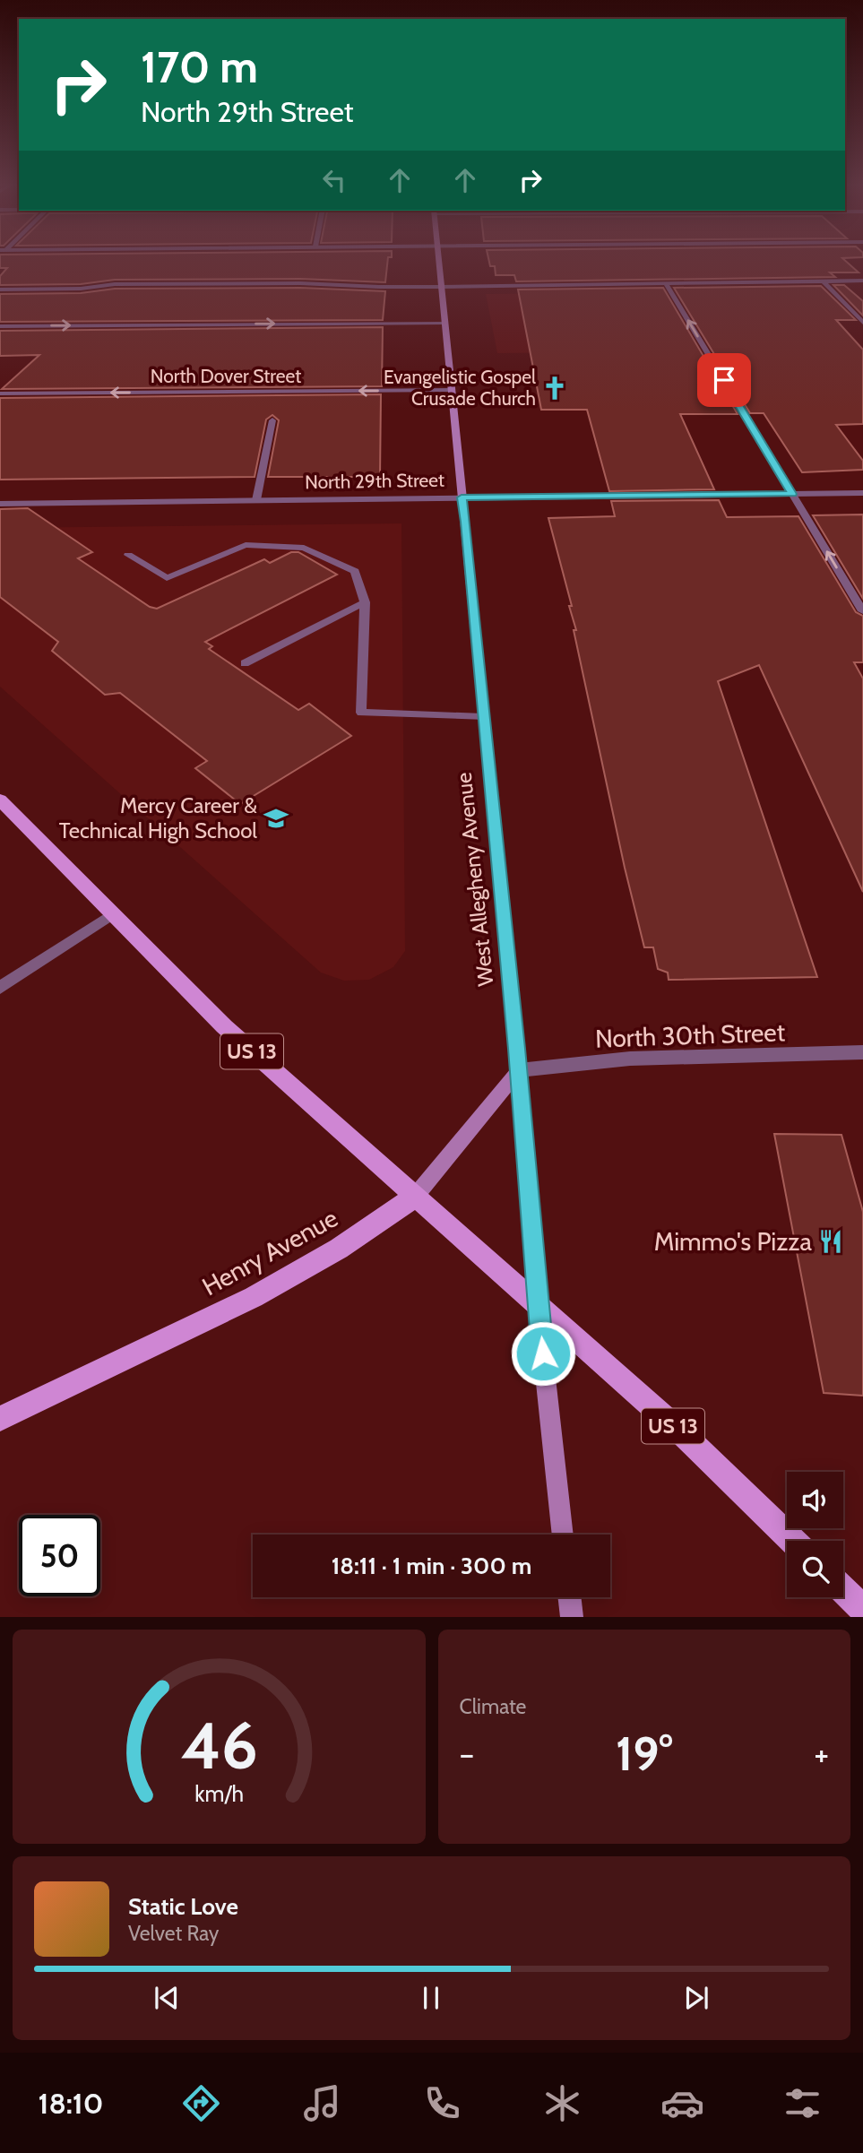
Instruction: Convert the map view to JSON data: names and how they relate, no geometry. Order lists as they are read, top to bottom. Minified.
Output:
{"streets":{"main road":["West Allegheny Avenue","US 13","Henry Avenue"],"street":["North Dover Street","North 29th Street","North 30th Street"]},"crossings":[["North Dover Street","West Allegheny Avenue"],["North 29th Street","West Allegheny Avenue"],["West Allegheny Avenue","North 30th Street"],["West Allegheny Avenue","US 13"],["West Allegheny Avenue","Henry Avenue"],["North 30th Street","Henry Avenue"],["US 13","Henry Avenue"]],"places":{"church":["Evangelistic Gospel Crusade Church"],"school or university":["Mercy Career & Technical High School"],"restaurant":["Mimmo's Pizza"]},"page":{"turn":["170 m","North 29th Street"],"limit":"50","trip":"18:11 · 1 min · 300 m","tile":"Climate","heat":["−","19°","+"],"song":["Static Love","Velvet Ray"],"tabs":"18:10","gauge":["46","km/h"]}}
